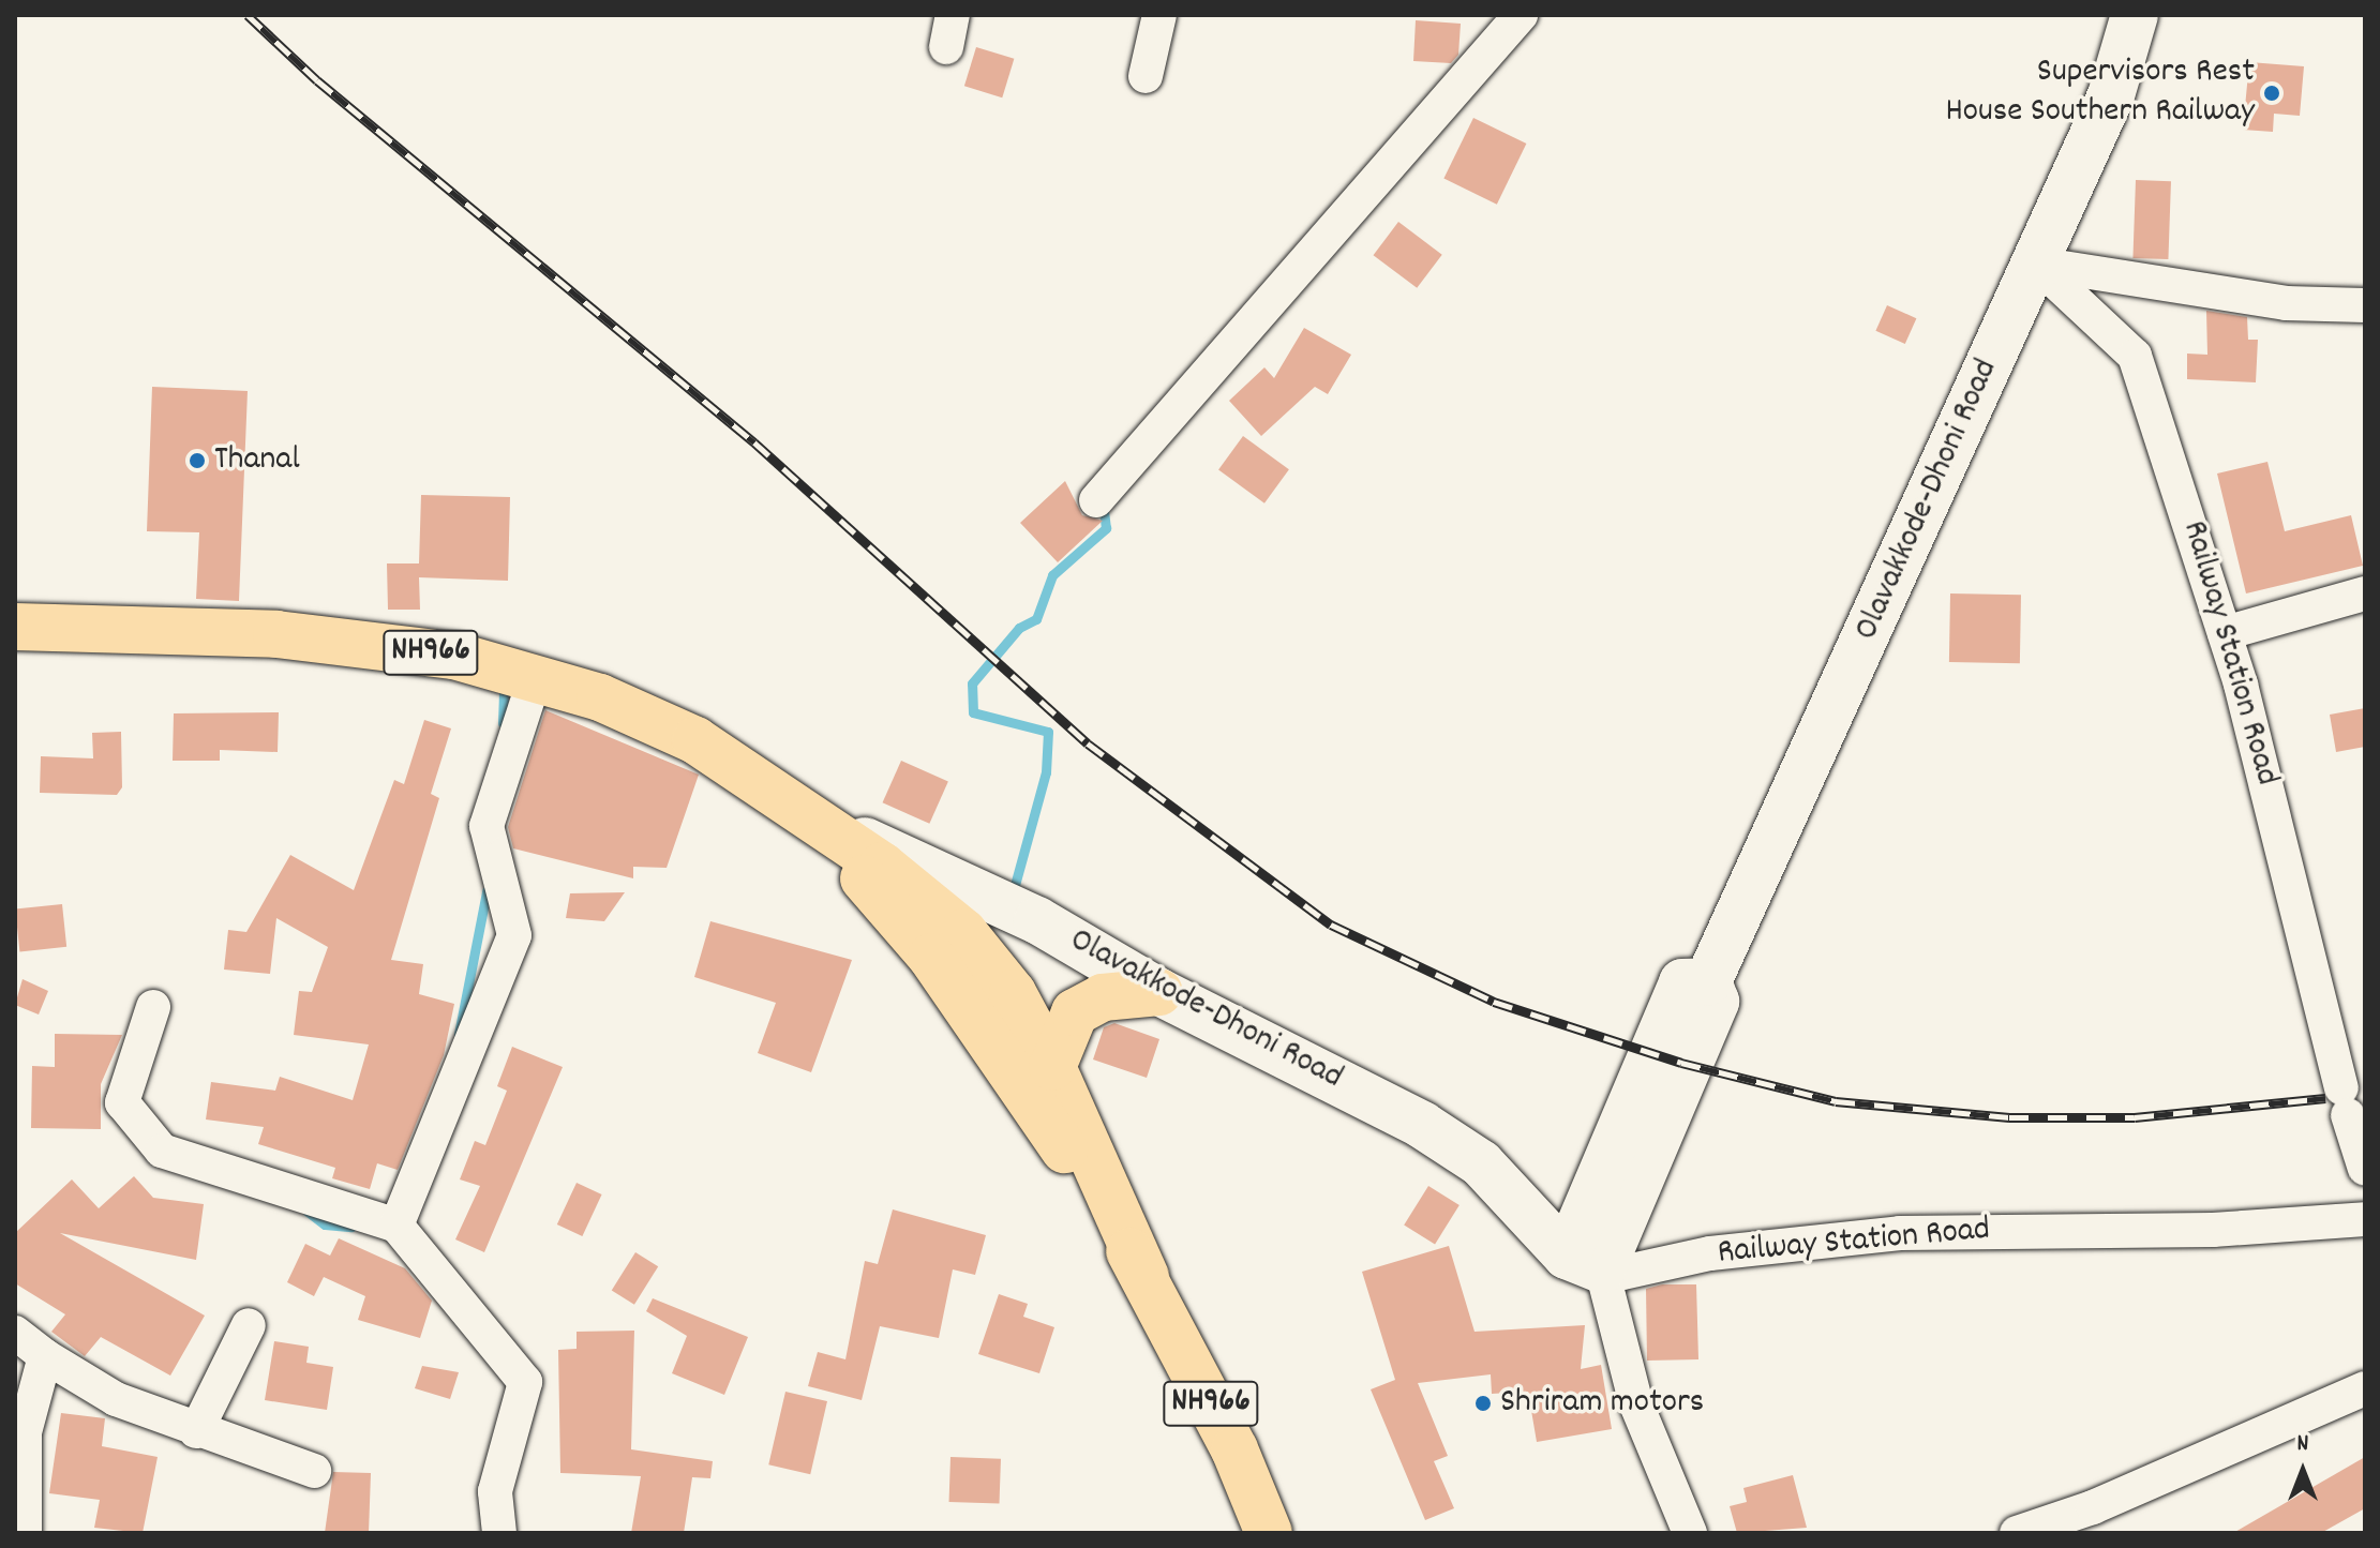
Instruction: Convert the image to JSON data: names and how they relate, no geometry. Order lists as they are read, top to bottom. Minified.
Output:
{"streets":{"highway":["NH966"],"main road":["Olavakkode-Dhoni Road"],"street":["Railway Station Road"]},"crossings":[["Olavakkode-Dhoni Road","NH966"],["Olavakkode-Dhoni Road","Railway Station Road"]],"places":["Supervisors Rest House Southern Railway","Thanal","Shriram motors"],"north":"top"}
